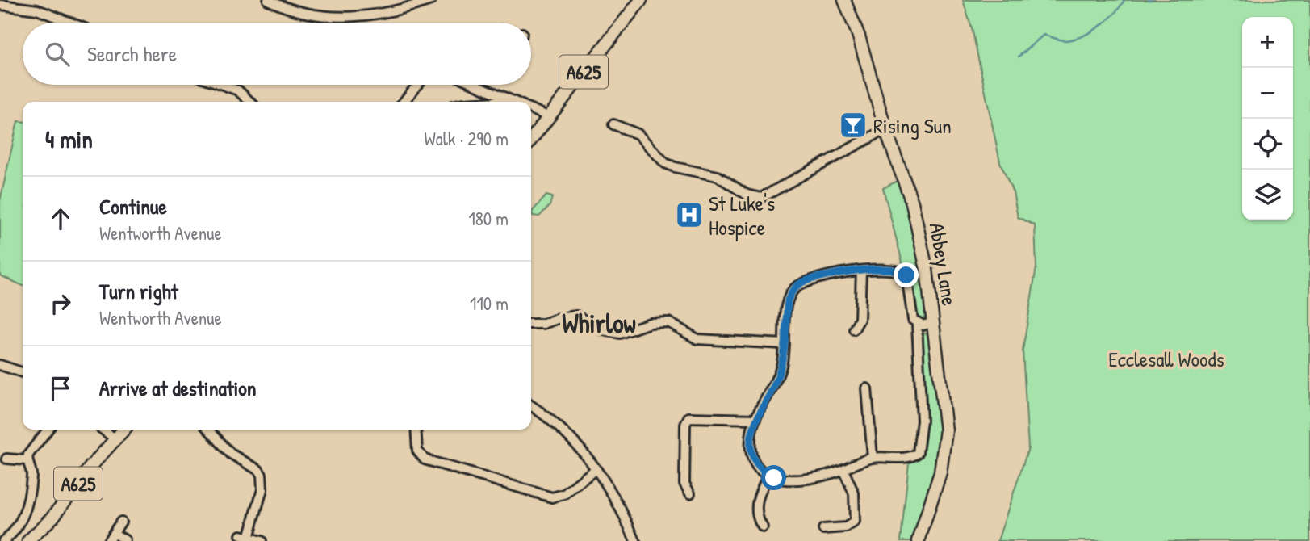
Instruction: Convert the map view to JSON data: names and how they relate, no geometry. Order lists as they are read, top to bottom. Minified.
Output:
{"streets":{"main road":["A625","Abbey Lane"]},"districts":["Whirlow"],"parks":["Ecclesall Woods"],"places":{"bar":["Rising Sun"],"hospital":["St Luke's Hospice"]},"page":{"map_buttons":["+","−"],"search":"Search here","heading":["4 min","Walk · 290 m"],"list":[["Continue","Wentworth Avenue","180 m"],["Turn right","Wentworth Avenue","110 m"],"Arrive at destination"]}}
